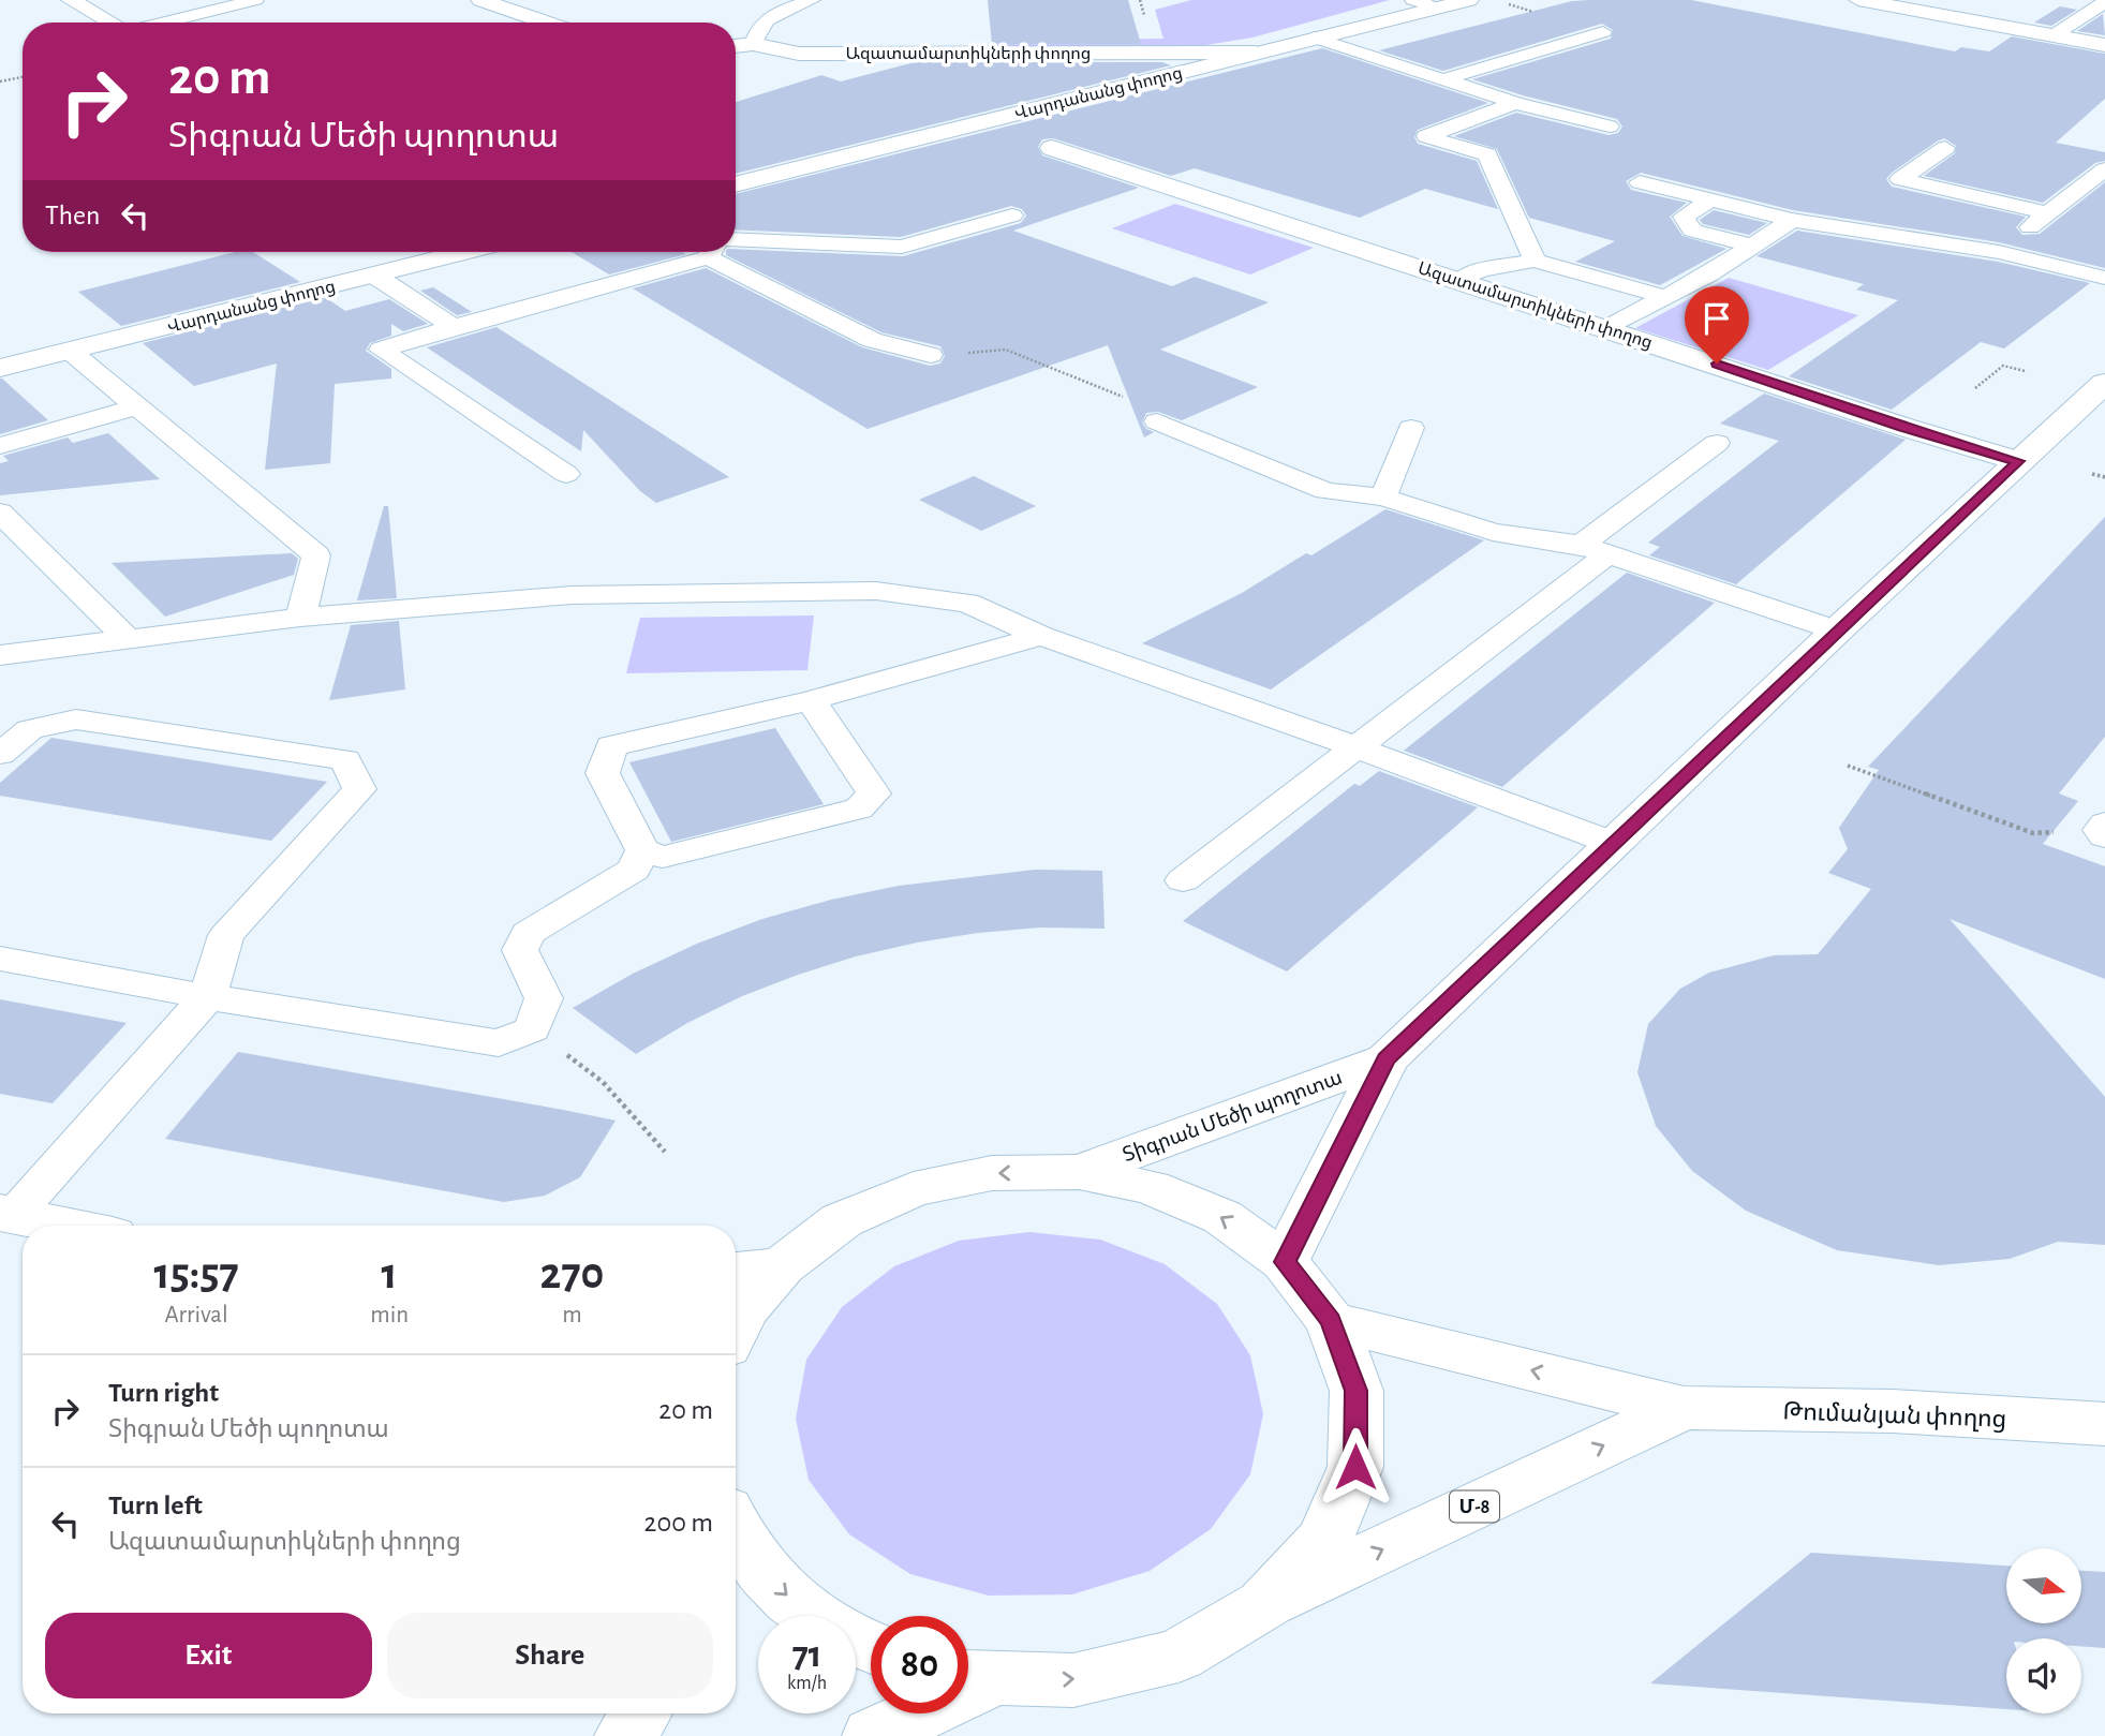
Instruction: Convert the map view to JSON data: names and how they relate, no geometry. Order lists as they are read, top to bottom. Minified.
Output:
{"streets":{"main road":["Ազատամարտիկների փողոց","Վարդանանց փողոց","Տիգրան Մեծի պողոտա","Թումանյան փողոց","Մ-8"]},"crossings":[["Ազատամարտիկների փողոց","Վարդանանց փողոց"],["Ազատամարտիկների փողոց","Տիգրան Մեծի պողոտա"],["Թումանյան փողոց","Մ-8"]],"north":"right","page":{"turn":["20 m","Տիգրան Մեծի պողոտա"],"then":"Then","eta":["15:57","Arrival","1","min","270","m"],"list":[{"name":"Turn right","note":"Տիգրան Մեծի պողոտա","value":"20 m"},{"name":"Turn left","note":"Ազատամարտիկների փողոց","value":"200 m"}],"buttons":["Exit","Share"],"speed":"71 km/h","limit":"80"}}
